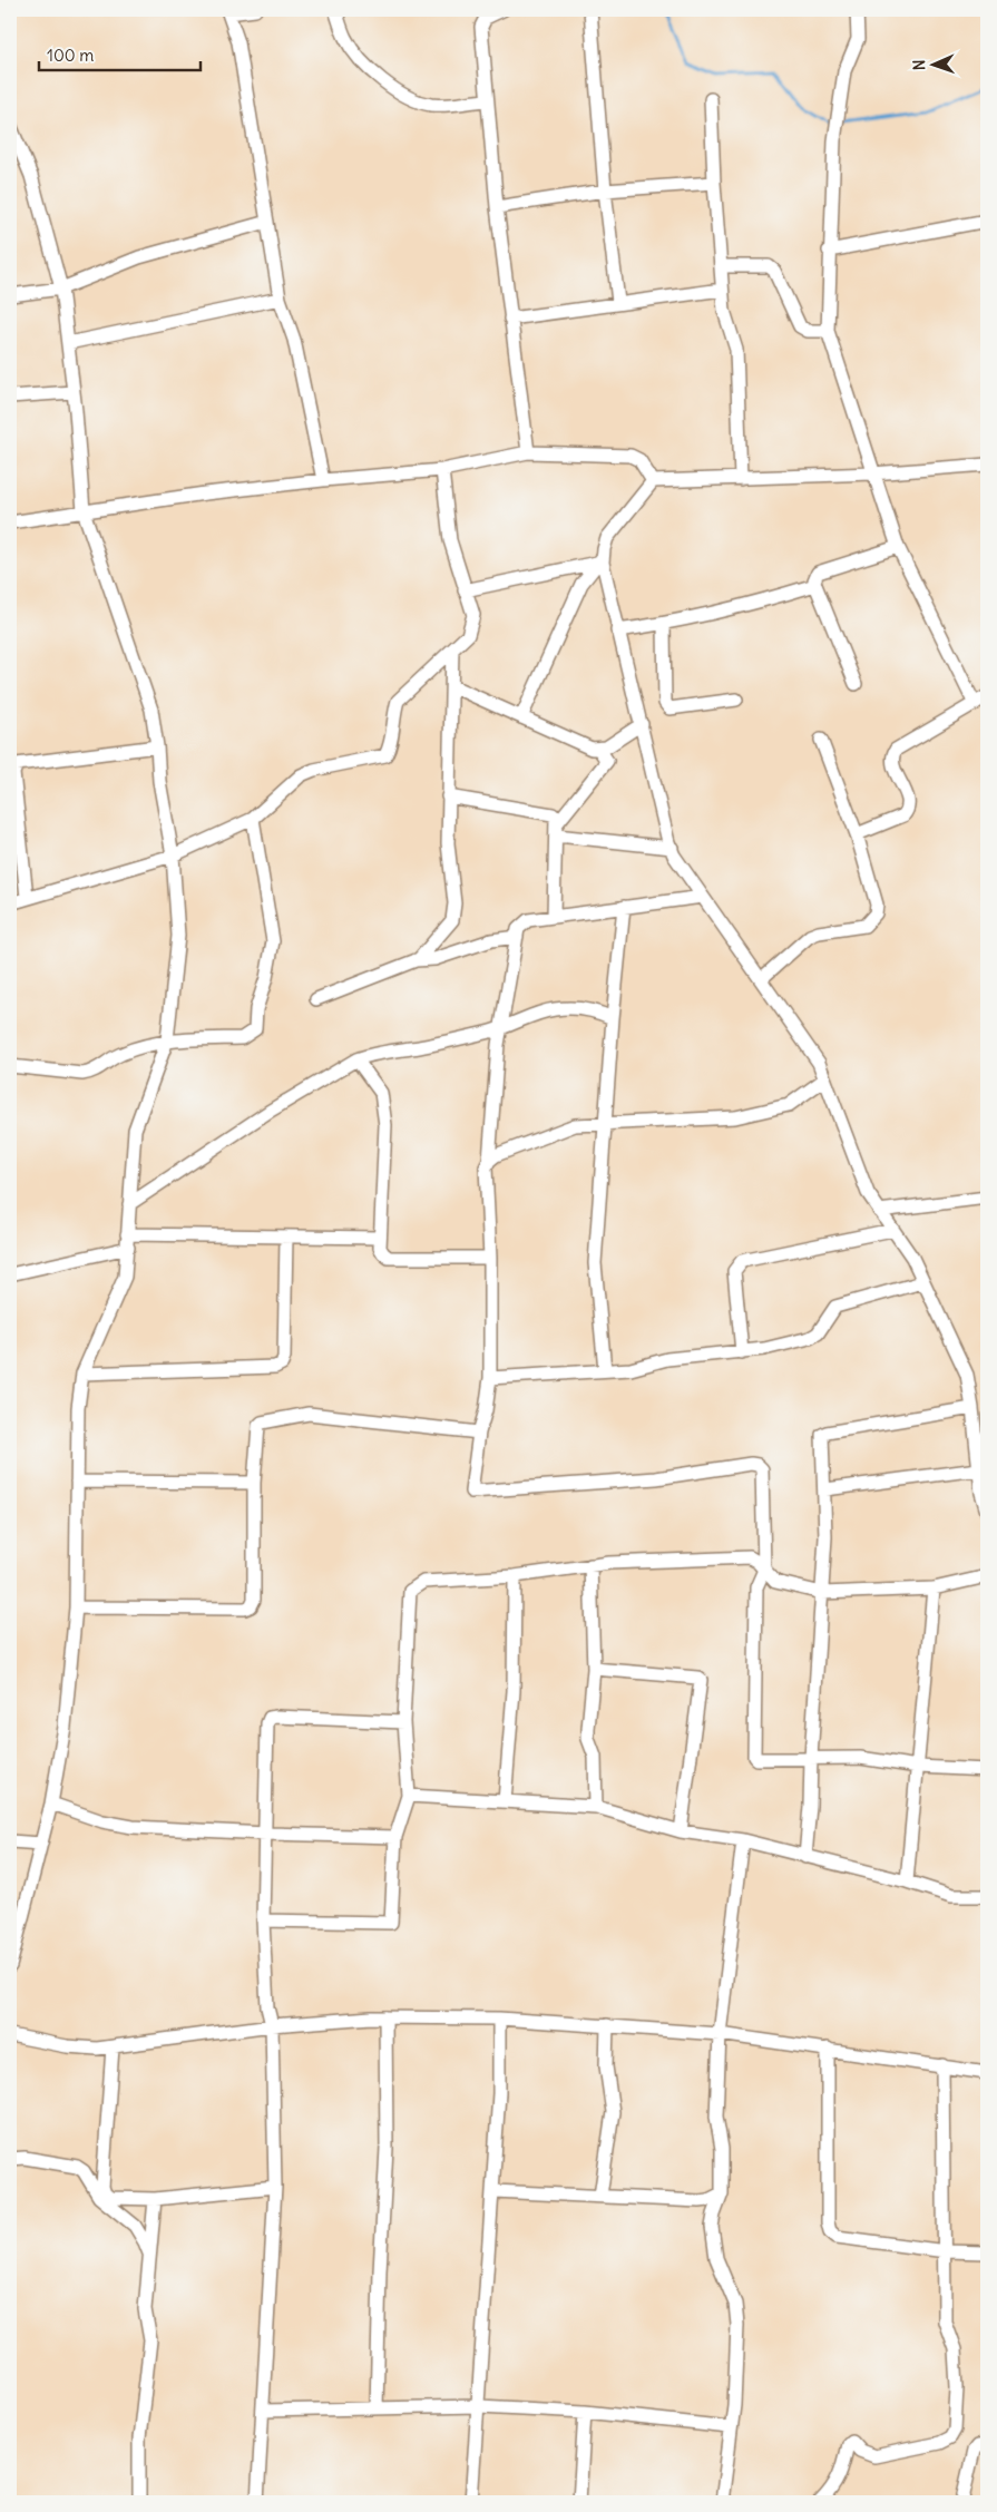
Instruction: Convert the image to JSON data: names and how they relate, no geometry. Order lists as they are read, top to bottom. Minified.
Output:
{"scale_bar":"100 m","north":"left"}
